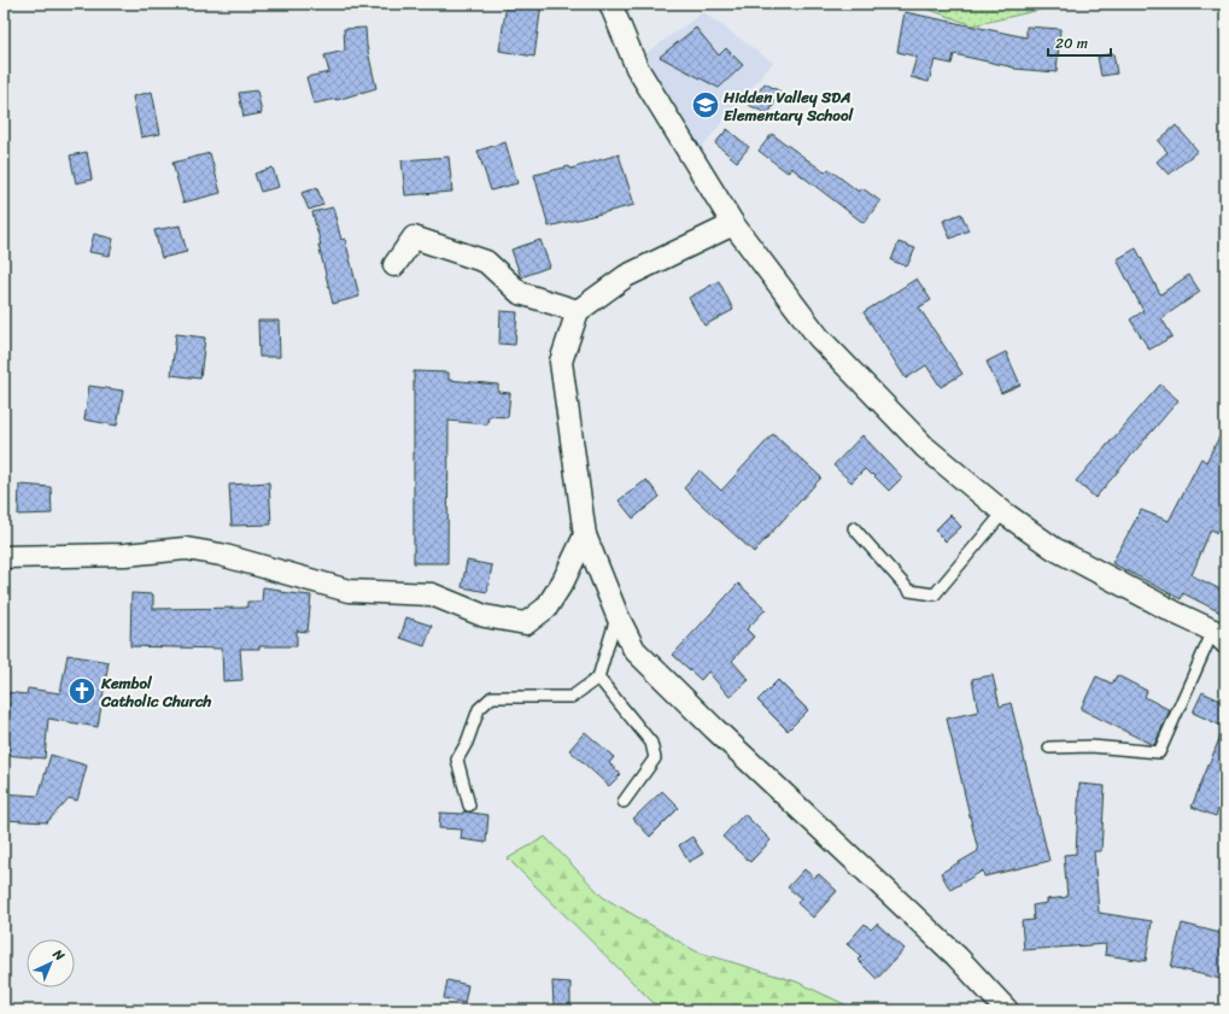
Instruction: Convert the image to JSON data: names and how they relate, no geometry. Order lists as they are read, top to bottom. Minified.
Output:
{"places":{"school or university":["Hidden Valley SDA Elementary School"],"church":["Kembol Catholic Church"]},"scale_bar":"20 m","north":"top right"}
